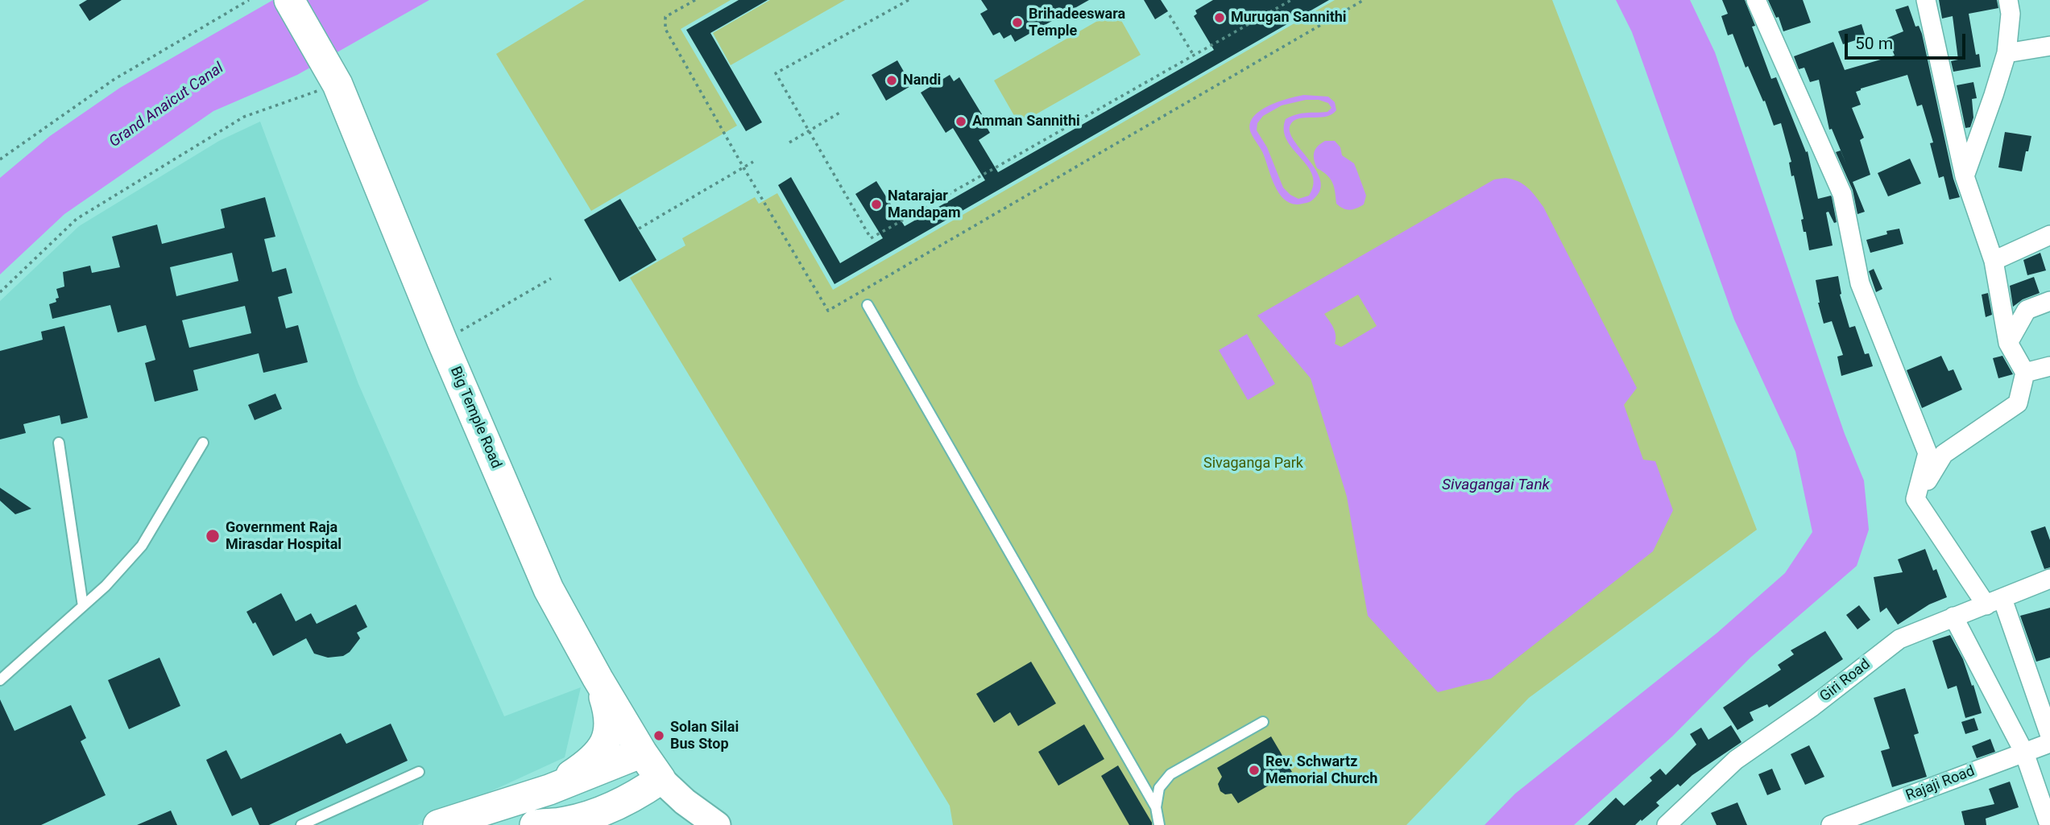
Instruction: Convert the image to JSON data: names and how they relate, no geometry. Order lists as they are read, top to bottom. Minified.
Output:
{"streets":{"main road":["Big Temple Road"],"street":["Giri Road","Rajaji Road"]},"water":["Grand Anaicut Canal","Sivagangai Tank"],"parks":["Sivaganga Park"],"places":["Murugan Sannithi","Brihadeeswara Temple","Nandi","Amman Sannithi","Natarajar Mandapam","Government Raja Mirasdar Hospital","Solan Silai Bus Stop","Rev. Schwartz Memorial Church"],"scale_bar":"50 m"}
